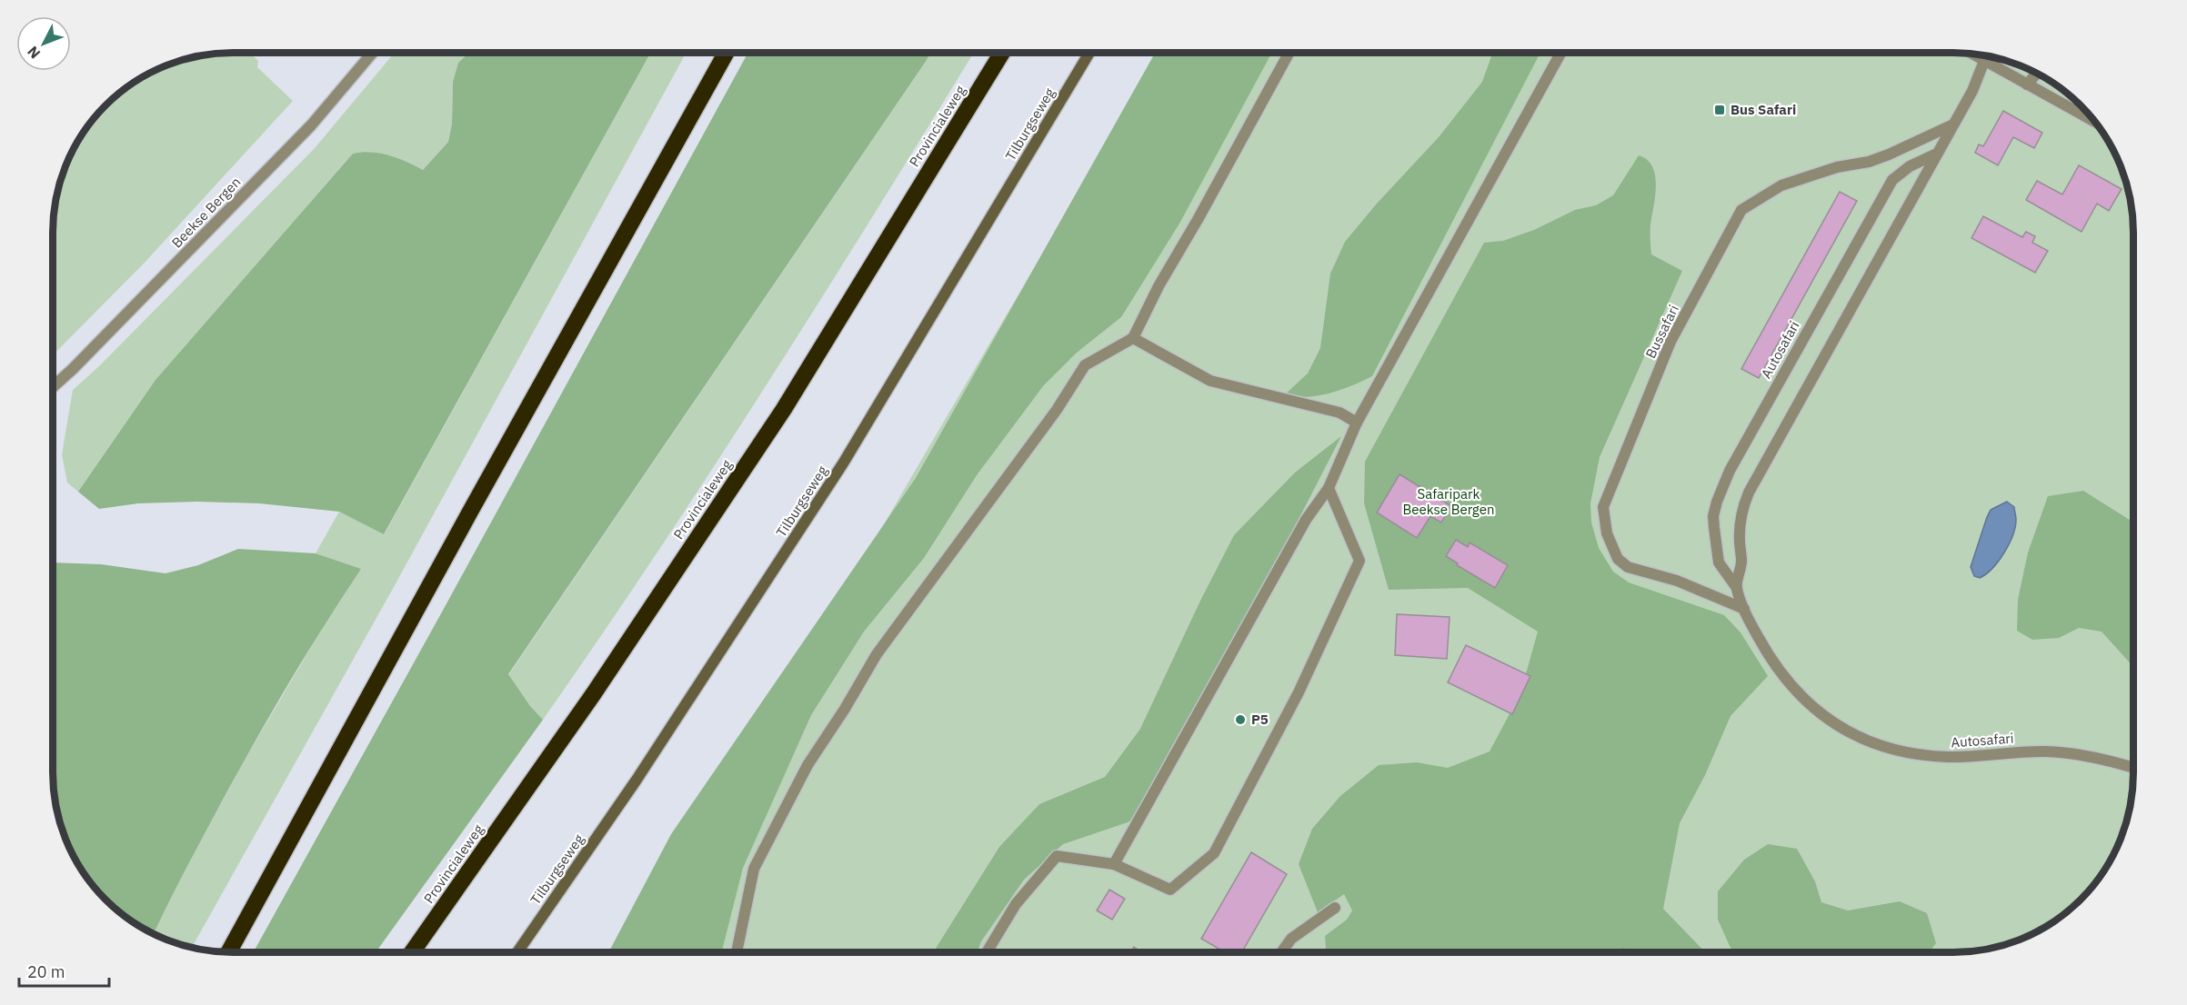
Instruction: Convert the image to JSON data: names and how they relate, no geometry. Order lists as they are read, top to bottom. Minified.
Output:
{"streets":{"highway":["Provincialeweg"],"street":["Tilburgseweg","Beekse Bergen","Bussafari","Autosafari"]},"crossings":[["Bussafari","Autosafari"]],"parks":["Safaripark Beekse Bergen"],"places":{"transit":["Bus Safari"],"other":["P5"]},"scale_bar":"20 m","north":"bottom left"}
